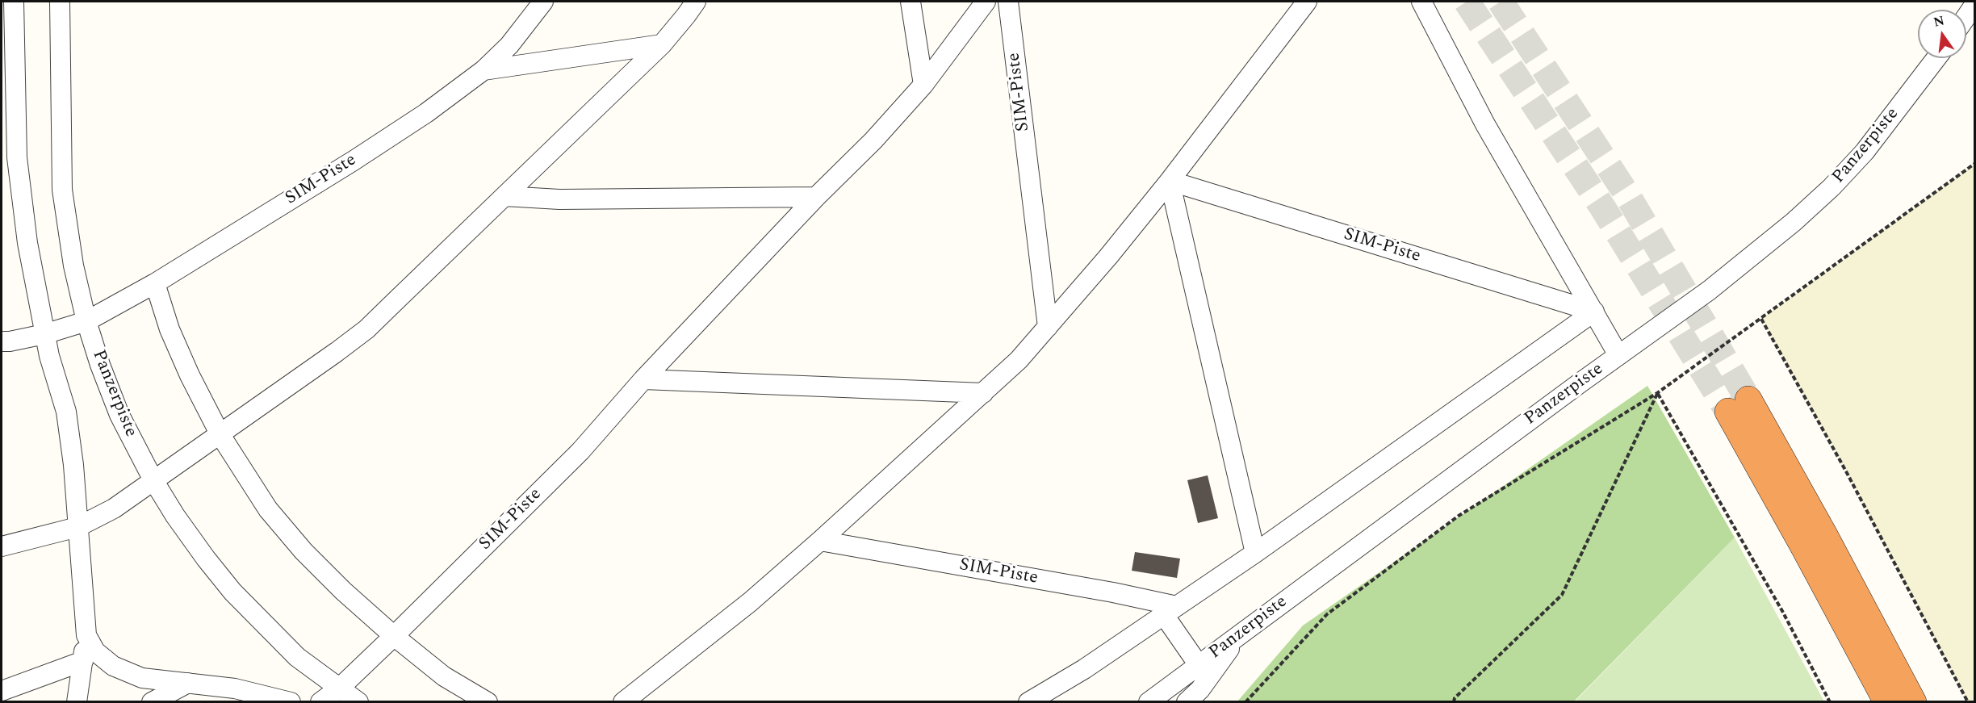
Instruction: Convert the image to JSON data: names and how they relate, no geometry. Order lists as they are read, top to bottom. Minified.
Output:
{"streets":{"street":["SIM-Piste","Panzerpiste"]},"crossings":[["SIM-Piste","Panzerpiste"]],"north":"top"}
